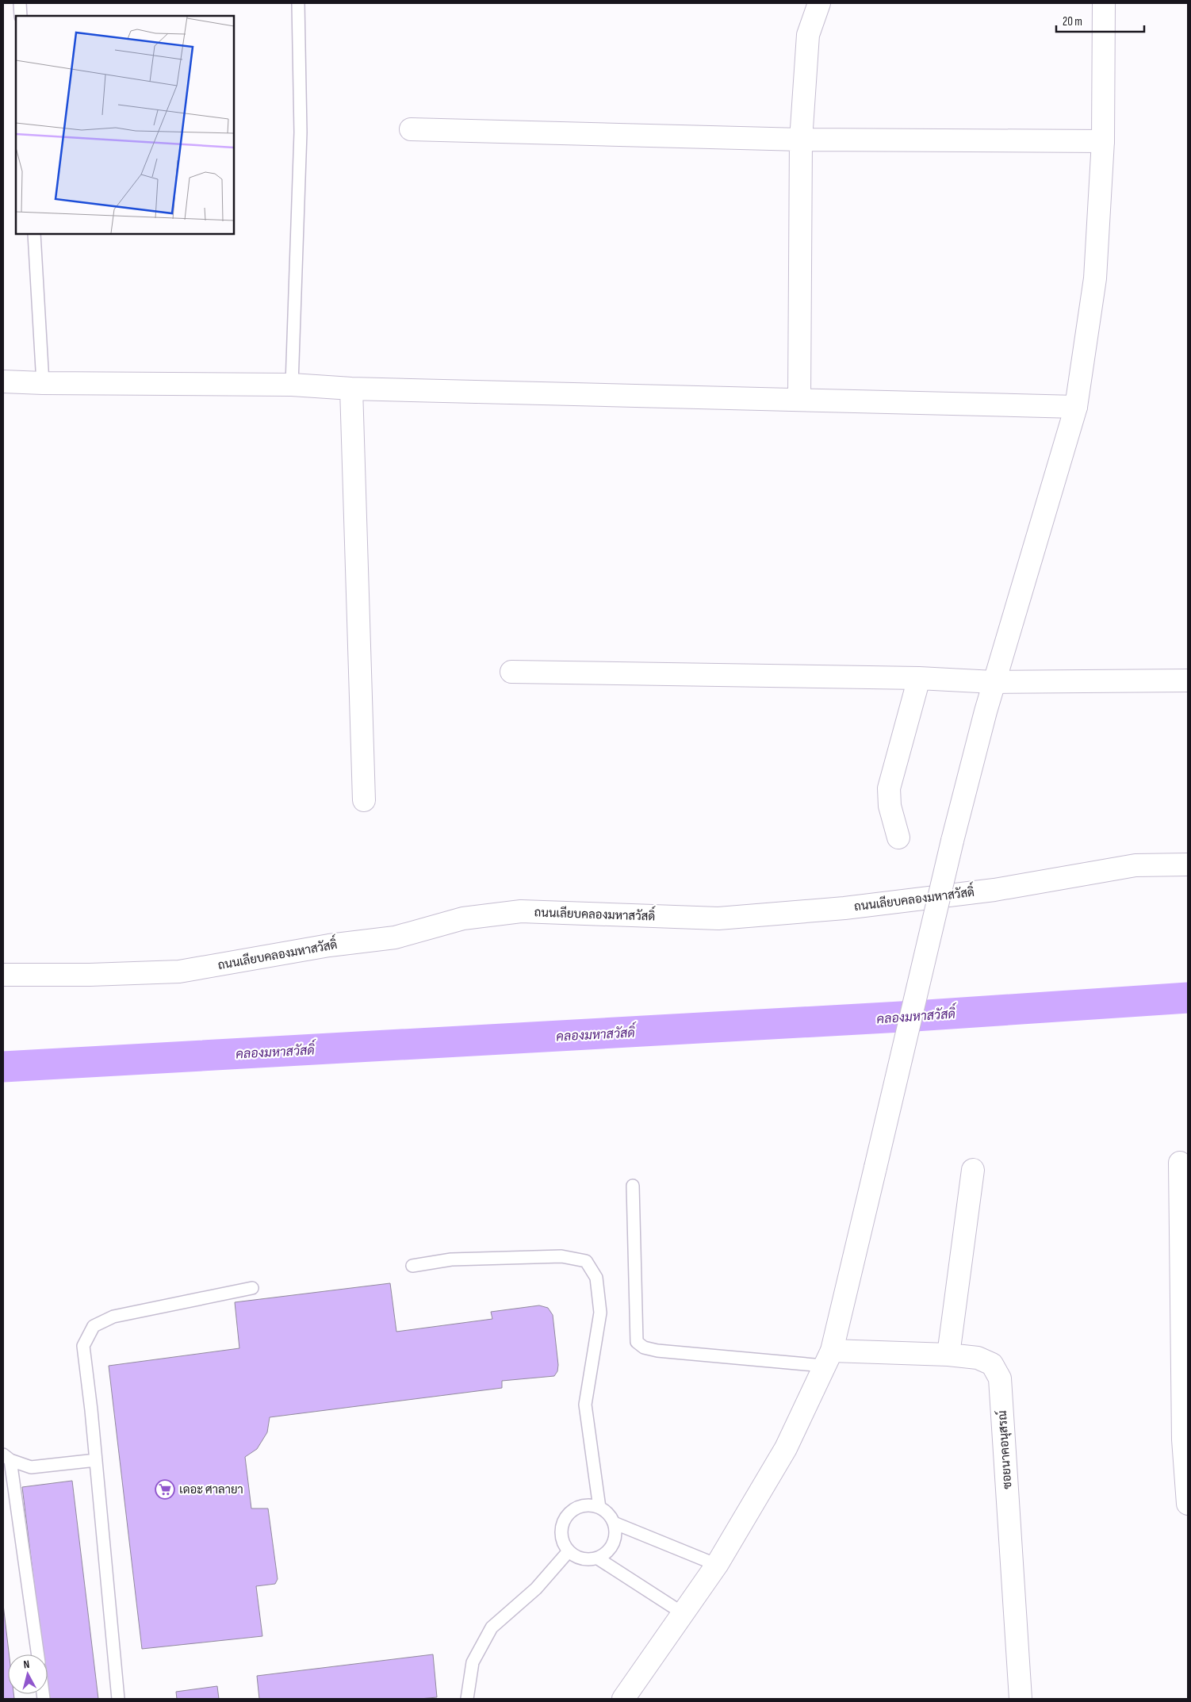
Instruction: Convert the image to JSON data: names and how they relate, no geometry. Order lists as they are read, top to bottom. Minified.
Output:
{"streets":{"street":["ถนนเลียบคลองมหาสวัสดิ์","ซอยนาคอนุสรณ์"]},"water":["คลองมหาสวัสดิ์"],"places":{"supermarket":["เดอะ ศาลายา"]},"scale_bar":"20 m","north":"top"}
